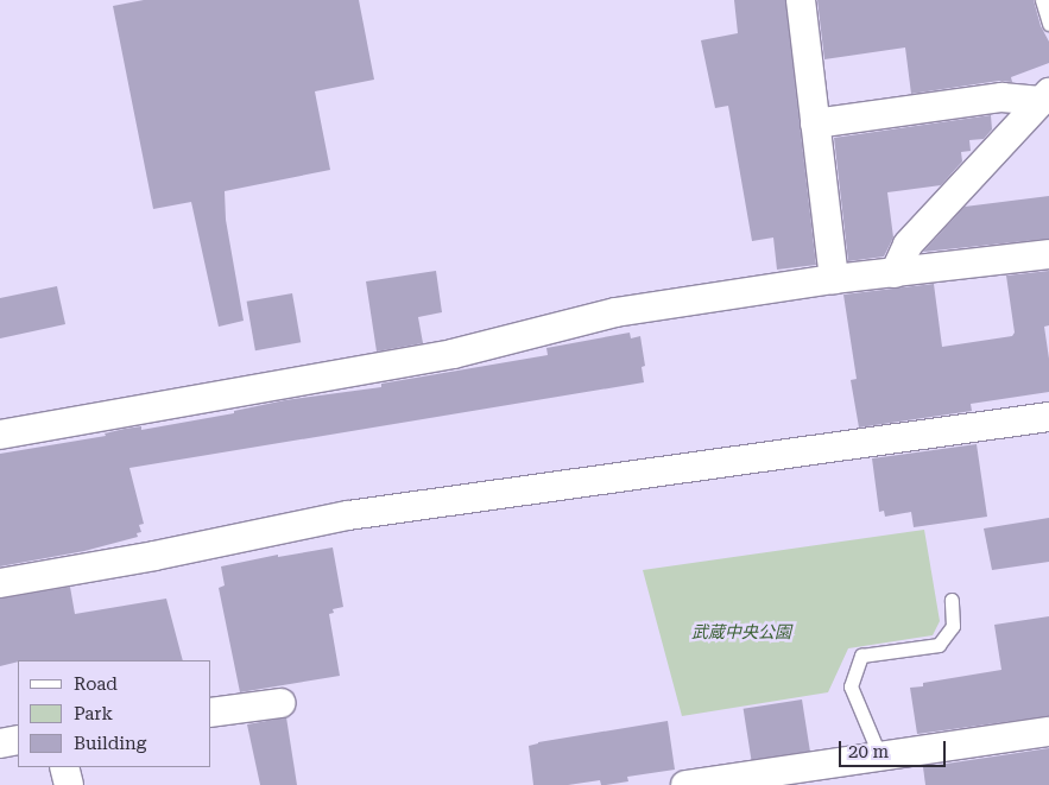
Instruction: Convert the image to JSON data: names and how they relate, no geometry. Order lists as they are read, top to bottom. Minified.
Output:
{"parks":["武蔵中央公園"],"legend":["Road","Park","Building"],"scale_bar":"20 m"}
